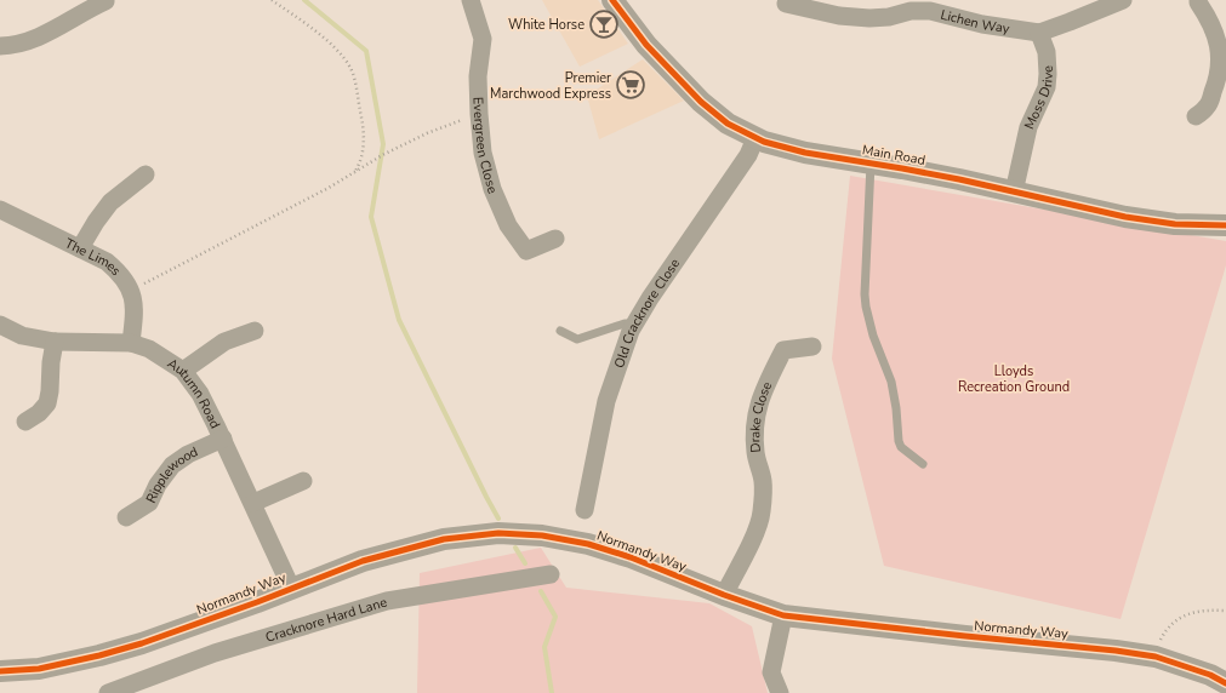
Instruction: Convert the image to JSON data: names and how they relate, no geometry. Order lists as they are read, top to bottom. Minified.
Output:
{"streets":{"street":["Lichen Way","Moss Drive","Evergreen Close","Main Road","The Limes","Old Cracknore Close","Autumn Road","Drake Close","Ripplewood","Normandy Way","Cracknore Hard Lane"]},"crossings":[["Lichen Way","Moss Drive"],["Moss Drive","Main Road"],["Main Road","Old Cracknore Close"],["The Limes","Autumn Road"],["Autumn Road","Ripplewood"],["Autumn Road","Normandy Way"],["Drake Close","Normandy Way"]],"parks":["Lloyds Recreation Ground"],"places":{"bar":["White Horse"],"supermarket":["Premier Marchwood Express"]}}
